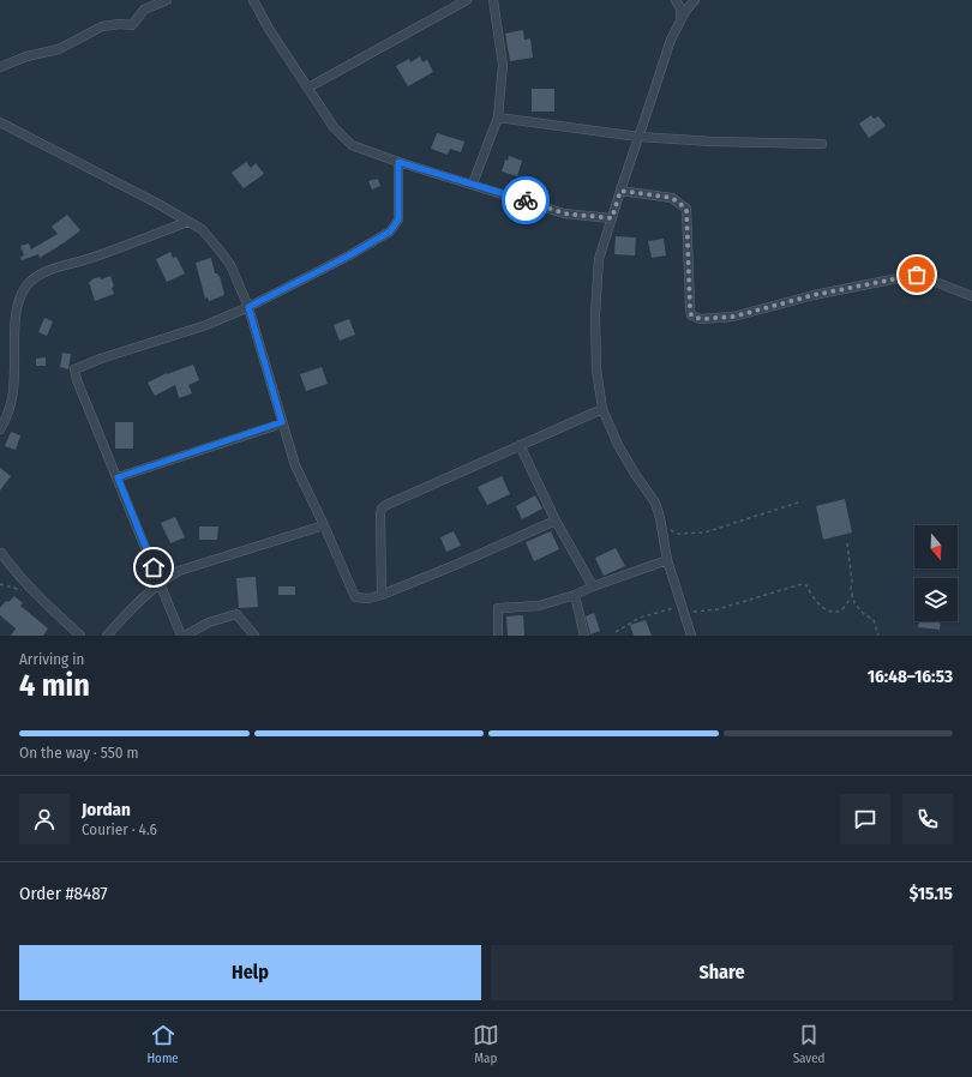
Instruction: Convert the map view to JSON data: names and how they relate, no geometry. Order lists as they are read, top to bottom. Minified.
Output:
{"north":"bottom","page":{"heading":["4 min","Arriving in","16:48–16:53"],"panel":["Jordan","Courier · 4.6","Order #8487","$15.15"],"bar":"On the way · 550 m","buttons":["Help","Share"],"tabs":["Home","Map","Saved"]}}
